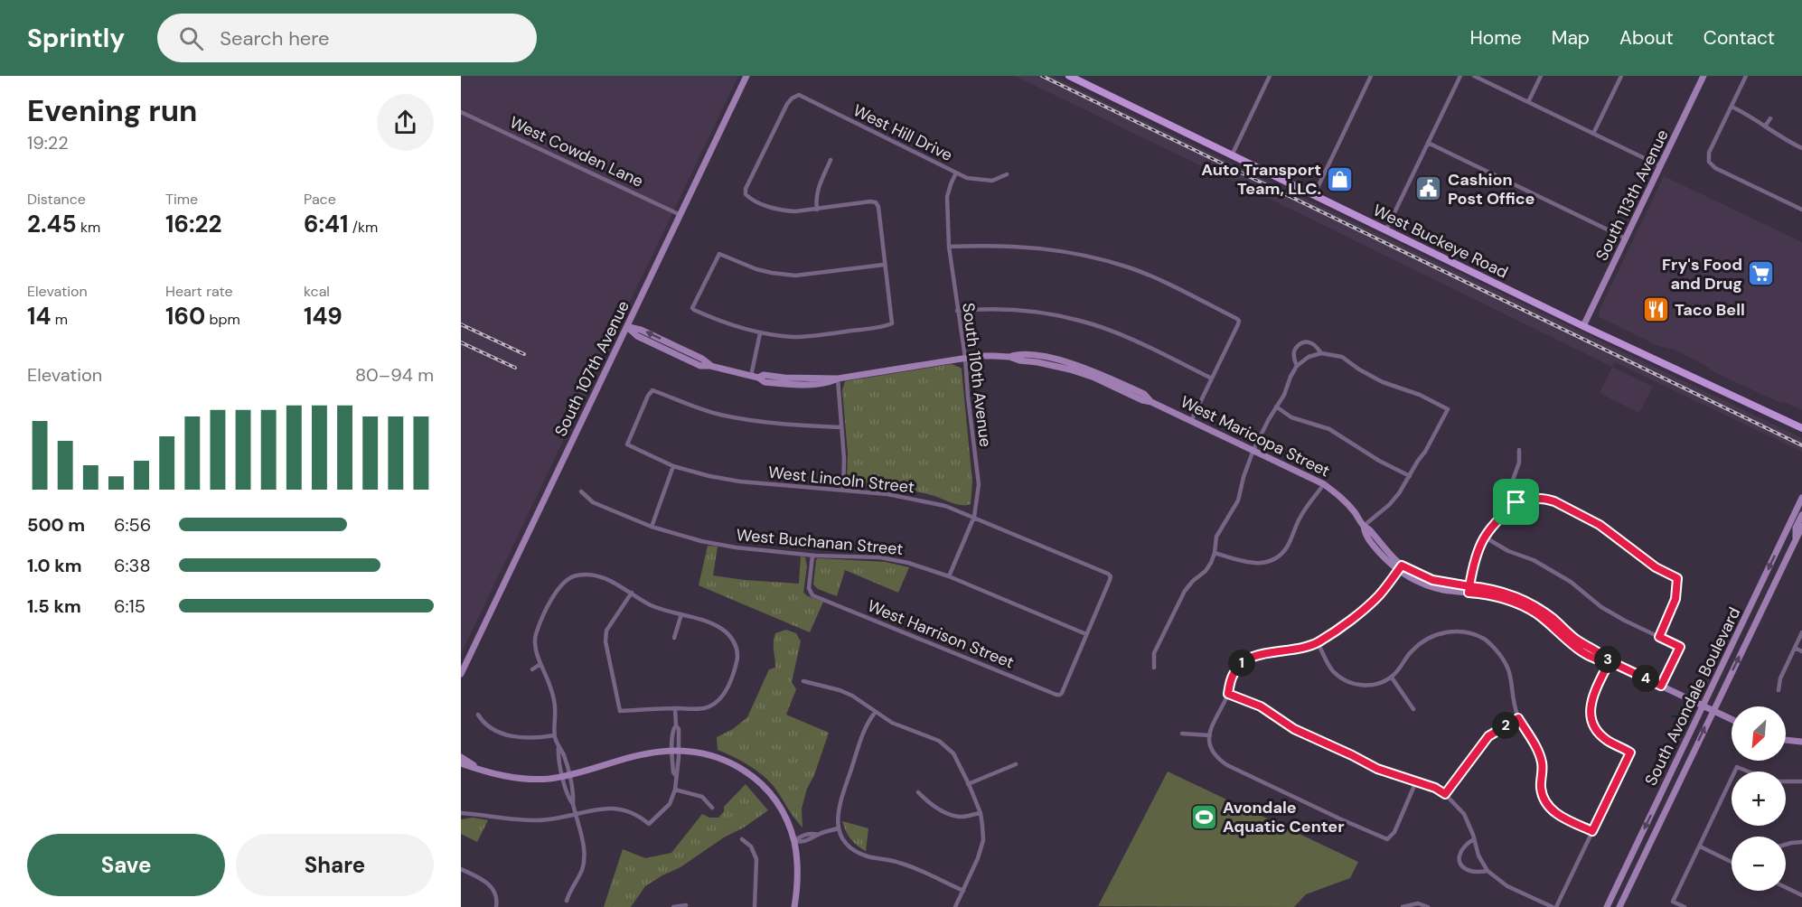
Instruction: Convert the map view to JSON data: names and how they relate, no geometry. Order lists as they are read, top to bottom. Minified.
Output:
{"streets":{"main road":["West Buckeye Road"],"street":["West Hill Drive","West Cowden Lane","South 113th Avenue","South 107th Avenue","South 110th Avenue","West Maricopa Street","West Lincoln Street","West Buchanan Street","West Harrison Street","South Avondale Boulevard"]},"crossings":[["West Hill Drive","South 110th Avenue"],["West Cowden Lane","South 107th Avenue"],["South 113th Avenue","West Buckeye Road"],["South 107th Avenue","West Maricopa Street"],["South 110th Avenue","West Maricopa Street"],["South 110th Avenue","West Lincoln Street"],["South 110th Avenue","West Buchanan Street"],["West Maricopa Street","South Avondale Boulevard"],["West Lincoln Street","West Buchanan Street"],["West Lincoln Street","West Harrison Street"],["West Buchanan Street","West Harrison Street"]],"places":{"shop":["Auto Transport Team, LLC."],"public building":["Cashion Post Office"],"supermarket":["Fry's Food and Drug"],"restaurant":["Taco Bell"],"sports":["Avondale Aquatic Center"]},"north":"bottom left","page":{"header":"Sprintly","search":"Search here","nav":["Home","Map","About","Contact"],"heading":["Evening run","19:22"],"stats":[["Distance","2.45 km"],["Time","16:22"],["Pace","6:41 /km"],["Elevation","14 m"],["Heart rate","160 bpm"],["kcal","149"]],"chart":["Elevation","80–94 m"],"list":[{"name":"500 m","note":"6:56"},{"name":"1.0 km","note":"6:38"},{"name":"1.5 km","note":"6:15"}],"pins":["3","1","4","2"],"map_buttons":["+","−"],"buttons":["Save","Share"]}}
